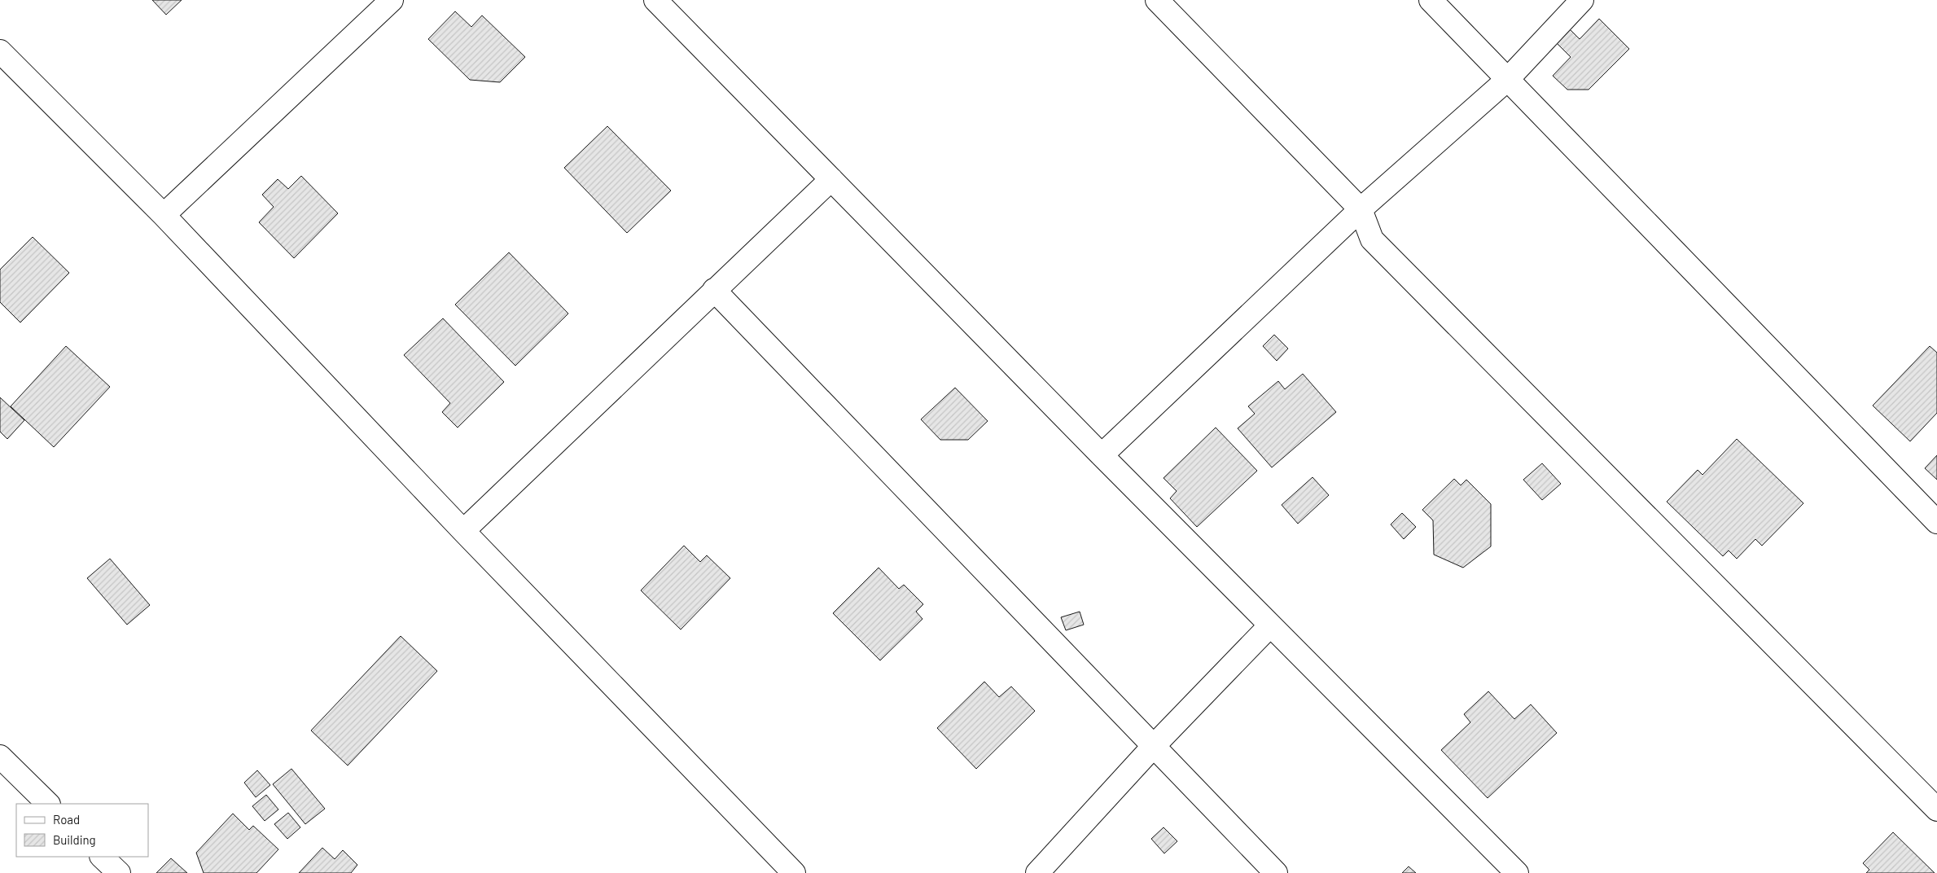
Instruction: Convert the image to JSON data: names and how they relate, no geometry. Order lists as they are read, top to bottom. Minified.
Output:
{"legend":["Road","Building"]}
